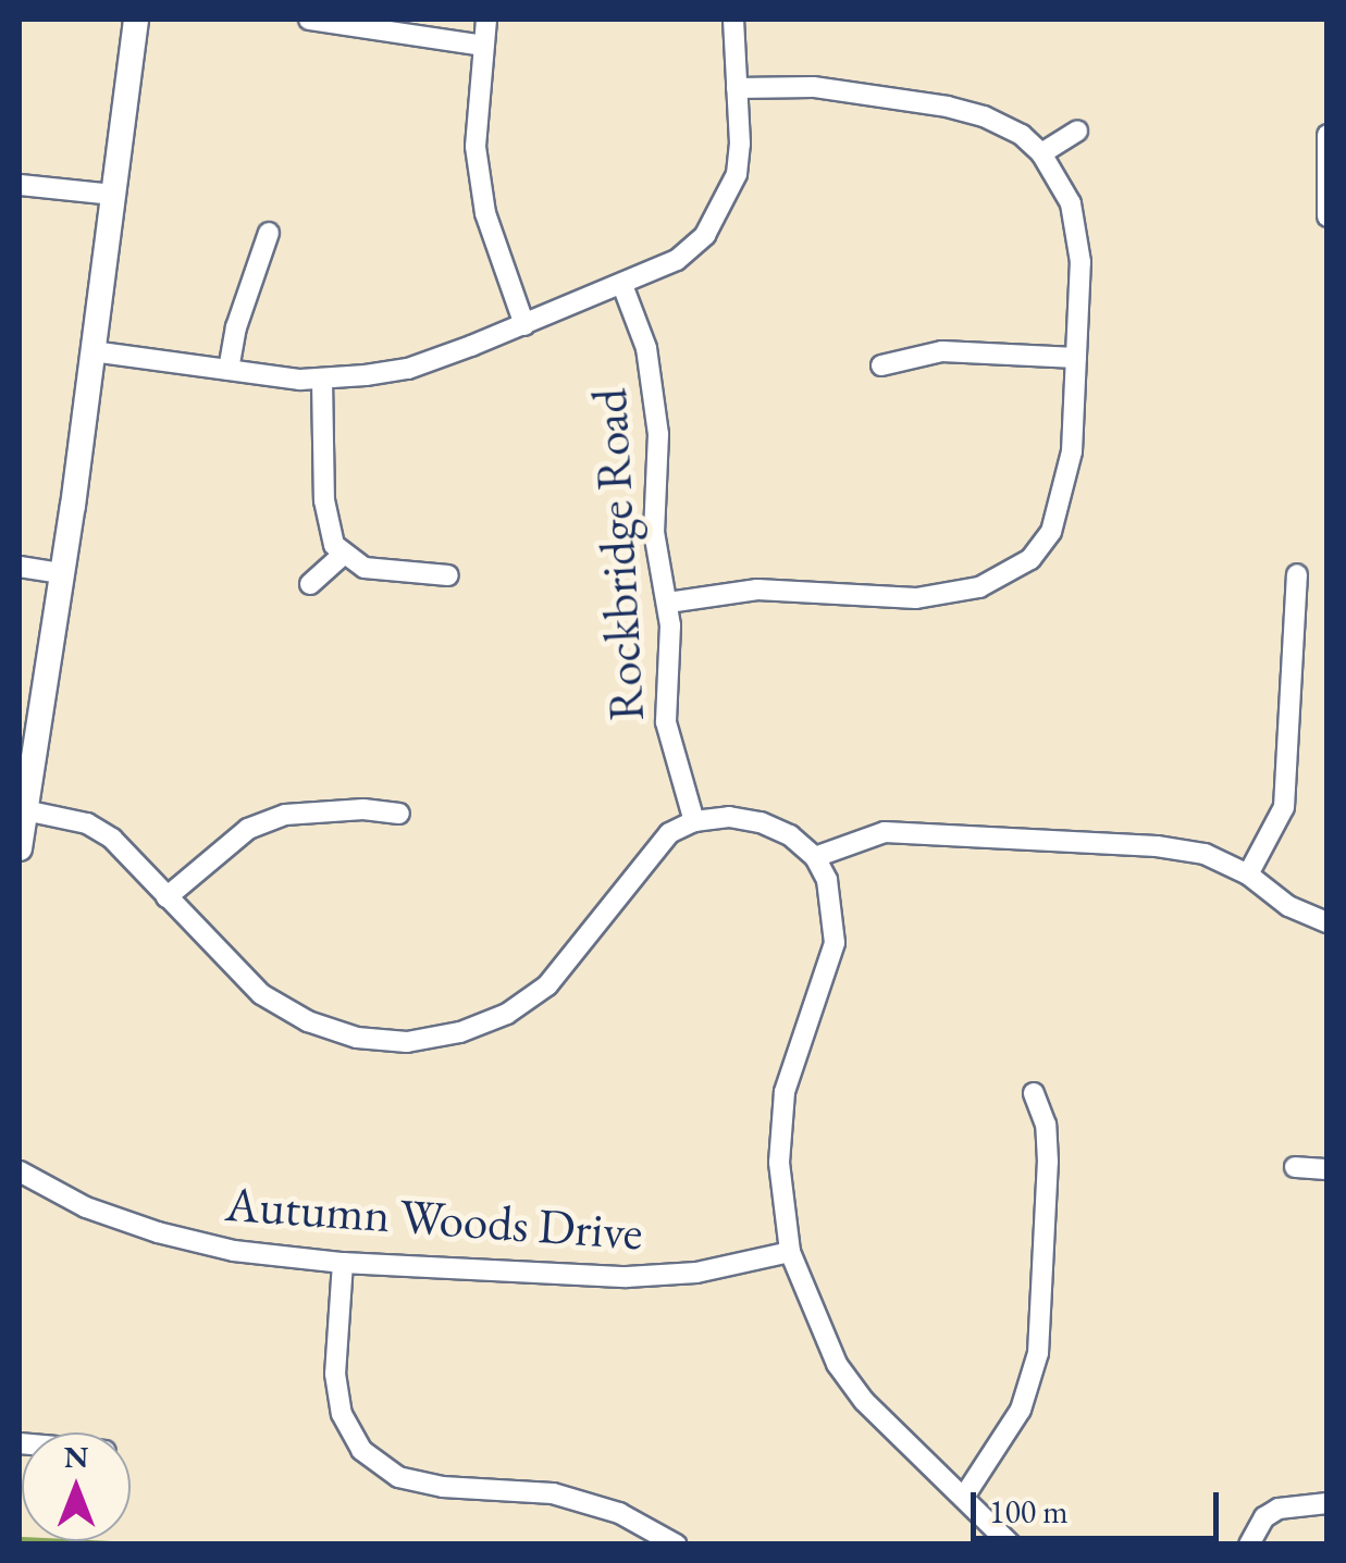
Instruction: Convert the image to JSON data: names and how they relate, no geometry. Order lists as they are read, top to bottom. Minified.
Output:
{"streets":{"street":["Rockbridge Road","Autumn Woods Drive"]},"scale_bar":"100 m","north":"top"}
